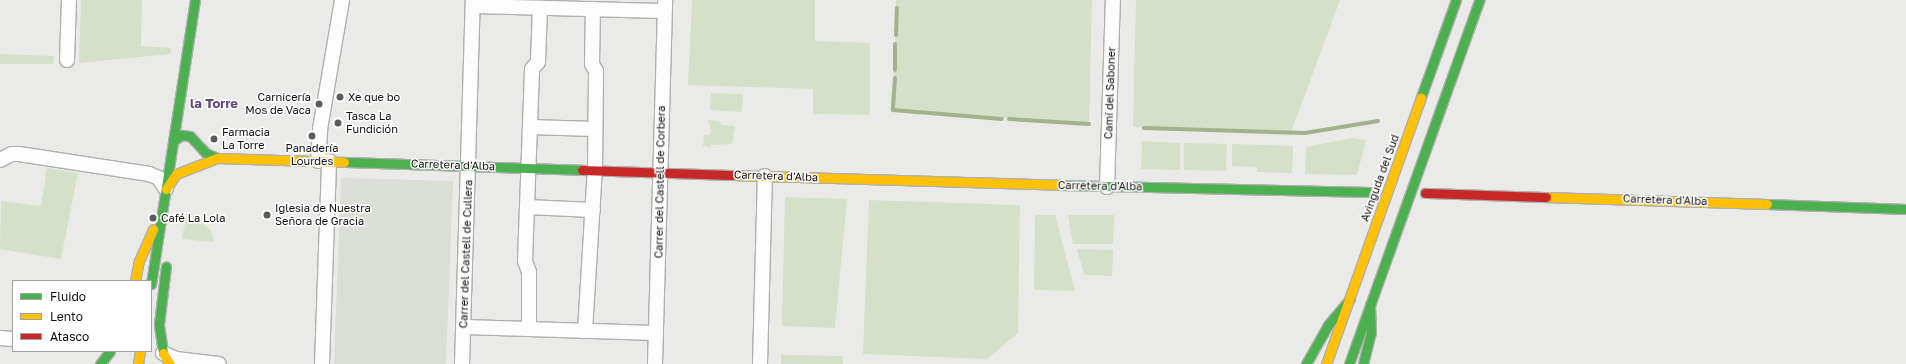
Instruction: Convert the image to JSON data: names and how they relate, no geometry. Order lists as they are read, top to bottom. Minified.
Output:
{"streets":{"main road":["Carretera d'Alba","Avinguda del Sud"],"street":["Camí del Saboner","Carrer del Castell de Corbera","Carrer del Castell de Cullera"]},"crossings":[["Camí del Saboner","Carretera d'Alba"],["Carretera d'Alba","Carrer del Castell de Corbera"],["Carretera d'Alba","Carrer del Castell de Cullera"]],"districts":["la Torre"],"places":["Xe que bo","Carnicería Mos de Vaca","Tasca La Fundición","Panadería Lourdes","Farmacia La Torre","Iglesia de Nuestra Señora de Gracia","Café La Lola"],"legend":["Fluido","Lento","Atasco"]}
